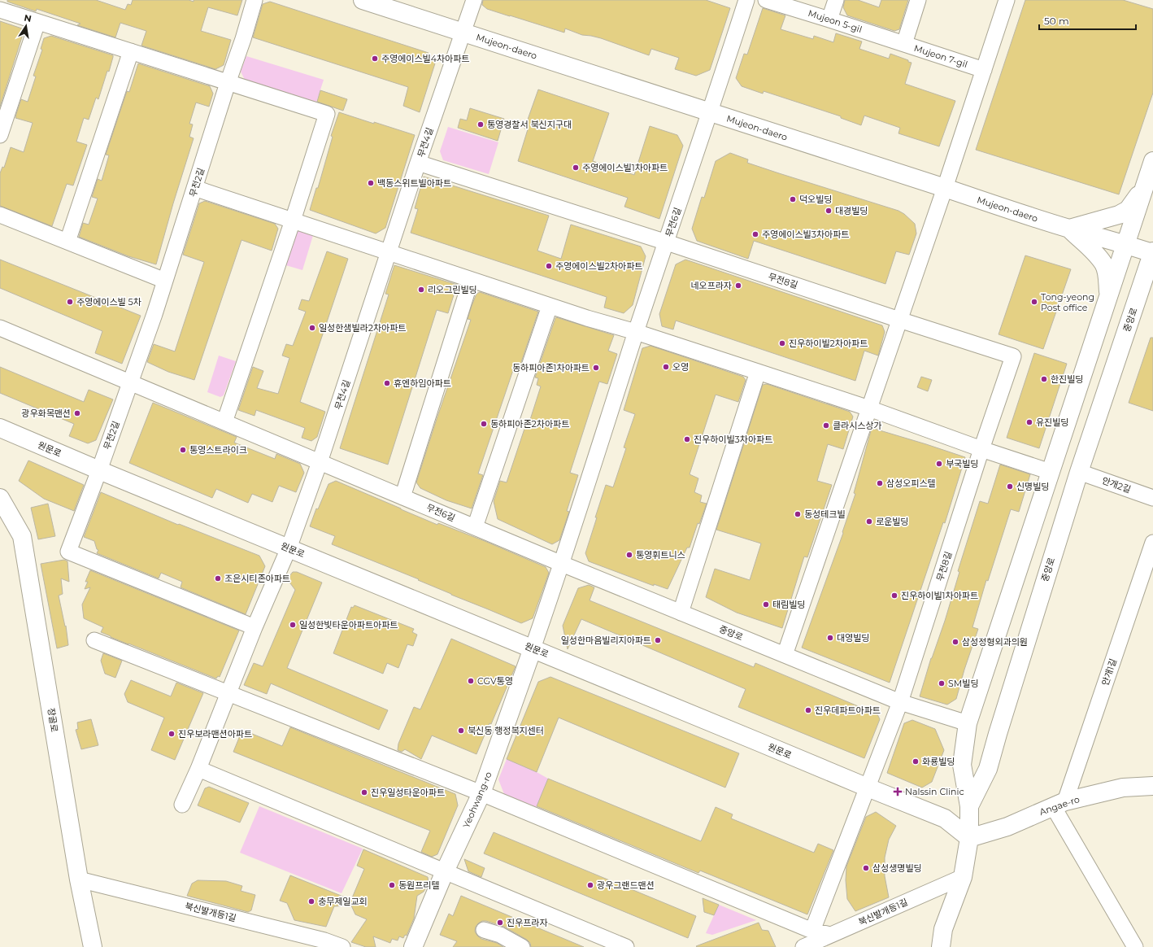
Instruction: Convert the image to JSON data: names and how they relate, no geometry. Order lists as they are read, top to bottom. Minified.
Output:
{"streets":{"street":["Mujeon 5-gil","Mujeon-daero","Mujeon 7-gil","무전4길","무전2길","무전6길","무전8길","중앙로","원문로","안개2길","안개1길","장골로","Yeohwang-ro","Angae-ro","북신발개등1길"]},"crossings":[["Mujeon 5-gil","Mujeon 7-gil"],["Mujeon-daero","무전4길"],["Mujeon-daero","무전6길"],["Mujeon-daero","중앙로"],["무전4길","무전6길"],["무전4길","무전8길"],["무전4길","원문로"],["무전2길","원문로"],["무전6길","무전8길"],["무전6길","중앙로"],["무전6길","원문로"],["무전6길","Yeohwang-ro"],["무전8길","중앙로"],["중앙로","안개2길"],["원문로","Yeohwang-ro"],["원문로","Angae-ro"],["안개1길","Angae-ro"],["장골로","북신발개등1길"]],"places":{"other":["주영에이스빌4차아파트","통영경찰서 북신지구대","주영에이스빌1차아파트","백동스위트빌아파트","덕오빌딩","대경빌딩","주영에이스빌3차아파트","주영에이스빌2차아파트","네오프라자","리오그린빌딩","주영에이스빌 5차","Tong-yeong Post office","일성한샘빌라2차아파트","진우하이빌2차아파트","오영","동하피아존1차아파트","한진빌딩","휴엔하임아파트","광우화목맨션","유진빌딩","동하피아존2차아파트","클라시스상가","진우하이빌3차아파트","통영스트라이크","부국빌딩","삼성오피스텔","신명빌딩","동성테크빌","로운빌딩","통영휘트니스","조은시티존아파트","진우하이빌1차아파트","태림빌딩","일성한빛타운아파트아파트","대영빌딩","일성한마음빌리지아파트","삼성정형외과의원","CGV통영","SM빌딩","진우데파트아파트","북신동 행정복지센터","진우보라맨션아파트","화룡빌딩","진우일성타운아파트","삼성생명빌딩","동원프리텔","광우그랜드맨션","충무제일교회","진우프라자"],"health":["Nalssin Clinic"]},"scale_bar":"50 m","north":"top"}
